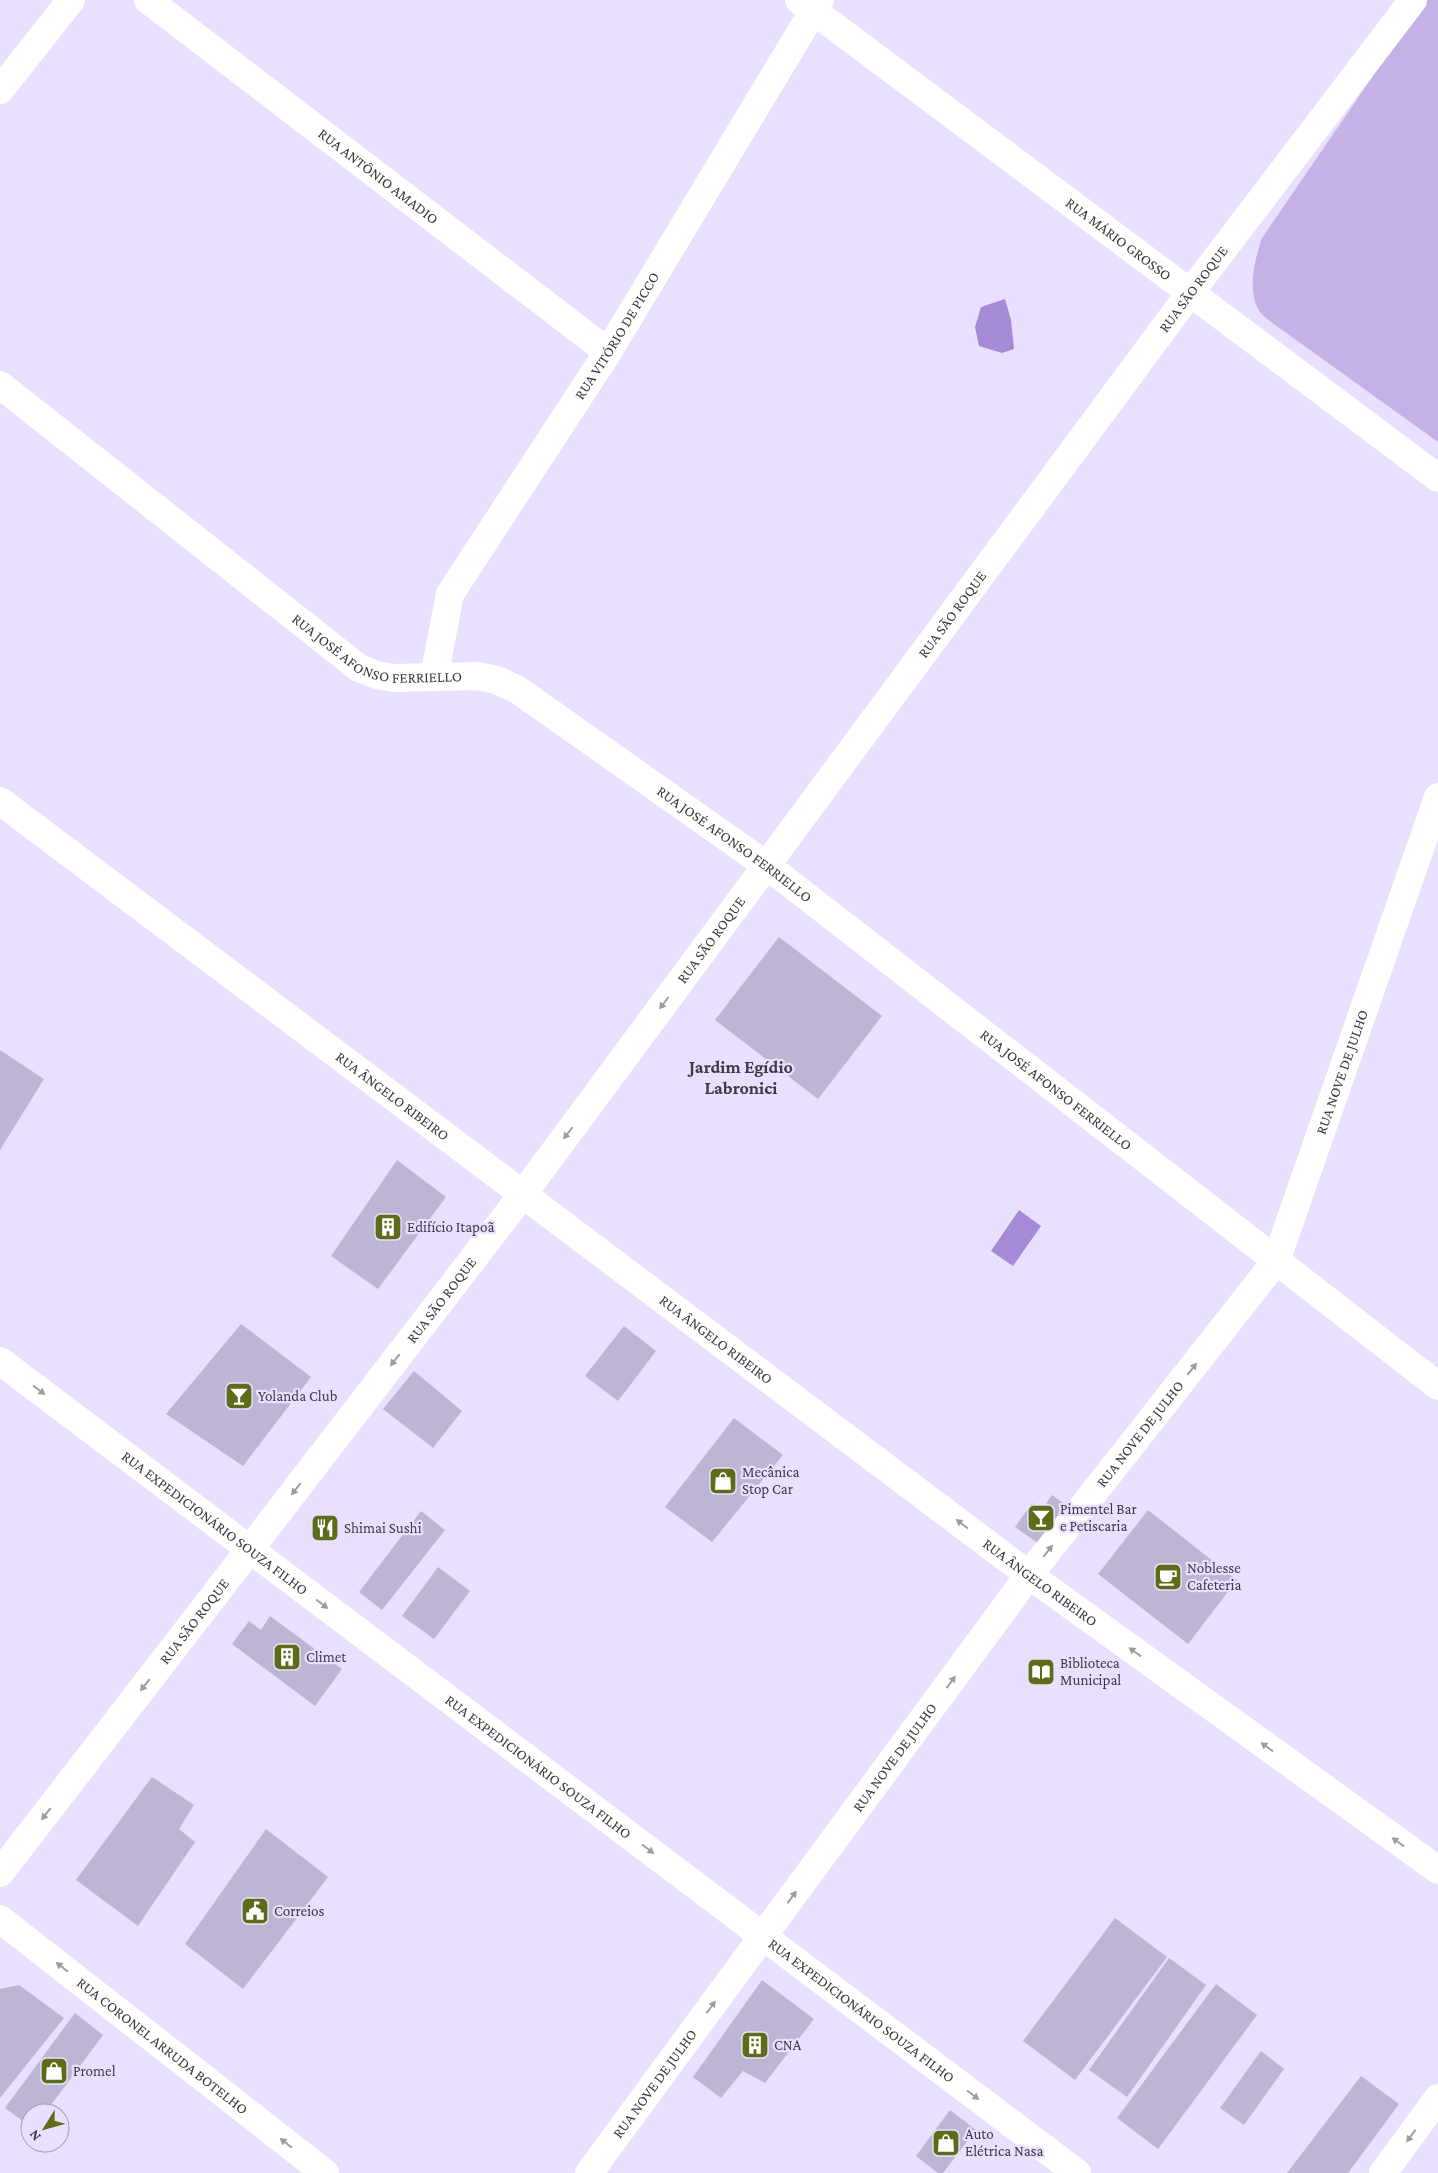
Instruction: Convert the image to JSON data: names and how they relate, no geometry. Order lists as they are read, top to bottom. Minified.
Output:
{"streets":{"street":["RUA ANTÔNIO AMADIO","RUA MÁRIO GROSSO","RUA SÃO ROQUE","RUA VITÓRIO DE PICCO","RUA JOSÉ AFONSO FERRIELLO","RUA NOVE DE JULHO","RUA ÂNGELO RIBEIRO","RUA EXPEDICIONÁRIO SOUZA FILHO","RUA CORONEL ARRUDA BOTELHO"]},"crossings":[["RUA ANTÔNIO AMADIO","RUA VITÓRIO DE PICCO"],["RUA MÁRIO GROSSO","RUA SÃO ROQUE"],["RUA MÁRIO GROSSO","RUA VITÓRIO DE PICCO"],["RUA SÃO ROQUE","RUA JOSÉ AFONSO FERRIELLO"],["RUA SÃO ROQUE","RUA ÂNGELO RIBEIRO"],["RUA SÃO ROQUE","RUA EXPEDICIONÁRIO SOUZA FILHO"],["RUA VITÓRIO DE PICCO","RUA JOSÉ AFONSO FERRIELLO"],["RUA JOSÉ AFONSO FERRIELLO","RUA NOVE DE JULHO"],["RUA NOVE DE JULHO","RUA ÂNGELO RIBEIRO"],["RUA NOVE DE JULHO","RUA EXPEDICIONÁRIO SOUZA FILHO"]],"one_way":["RUA SÃO ROQUE","RUA NOVE DE JULHO","RUA ÂNGELO RIBEIRO","RUA EXPEDICIONÁRIO SOUZA FILHO","RUA CORONEL ARRUDA BOTELHO"],"districts":["Jardim Egídio Labronici"],"places":{"building":["Edifício Itapoã","Climet","CNA"],"bar":["Yolanda Club","Pimentel Bar e Petiscaria"],"shop":["Mecânica Stop Car","Promel","Auto Elétrica Nasa"],"restaurant":["Shimai Sushi"],"cafe":["Noblesse Cafeteria"],"library":["Biblioteca Municipal"],"public building":["Correios"]},"north":"bottom left"}
